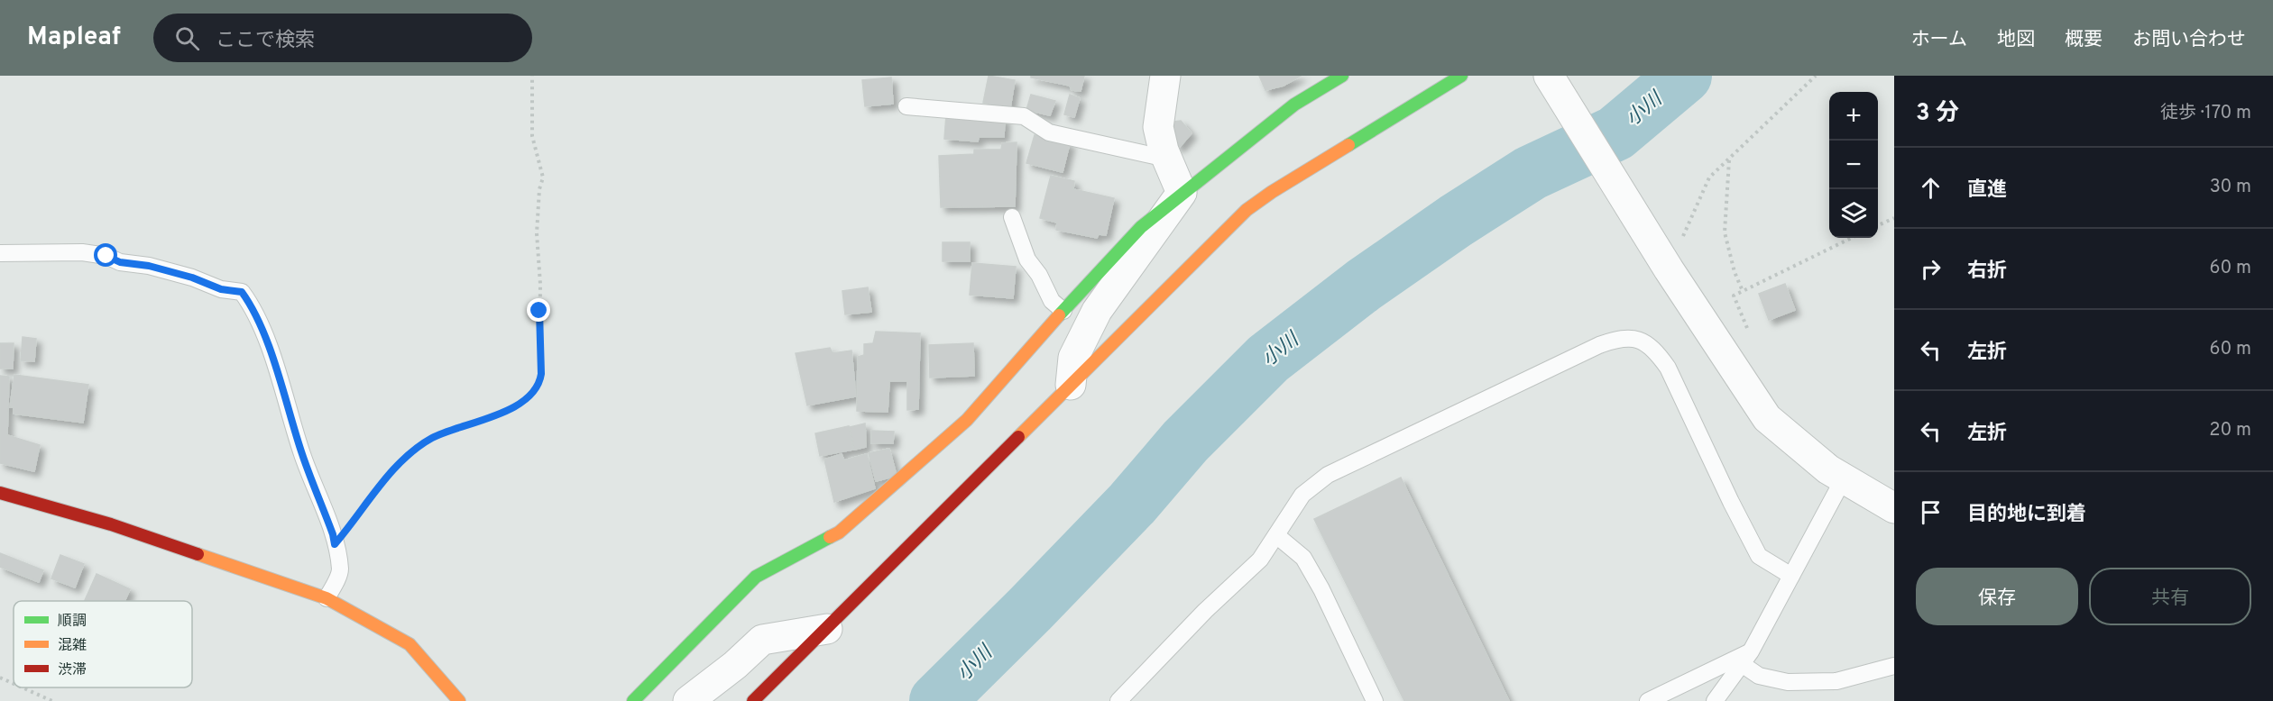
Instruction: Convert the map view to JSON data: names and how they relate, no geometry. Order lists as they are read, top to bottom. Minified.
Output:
{"water":["小川"],"legend":["順調","混雑","渋滞"],"page":{"header":"Mapleaf","search":"ここで検索","nav":["ホーム","地図","概要","お問い合わせ"],"heading":["3 分","徒歩 · 170 m"],"map_buttons":["+","−"],"list":[["直進","30 m"],["右折","60 m"],["左折","60 m"],["左折","20 m"],"目的地に到着"],"buttons":["保存","共有"]}}
